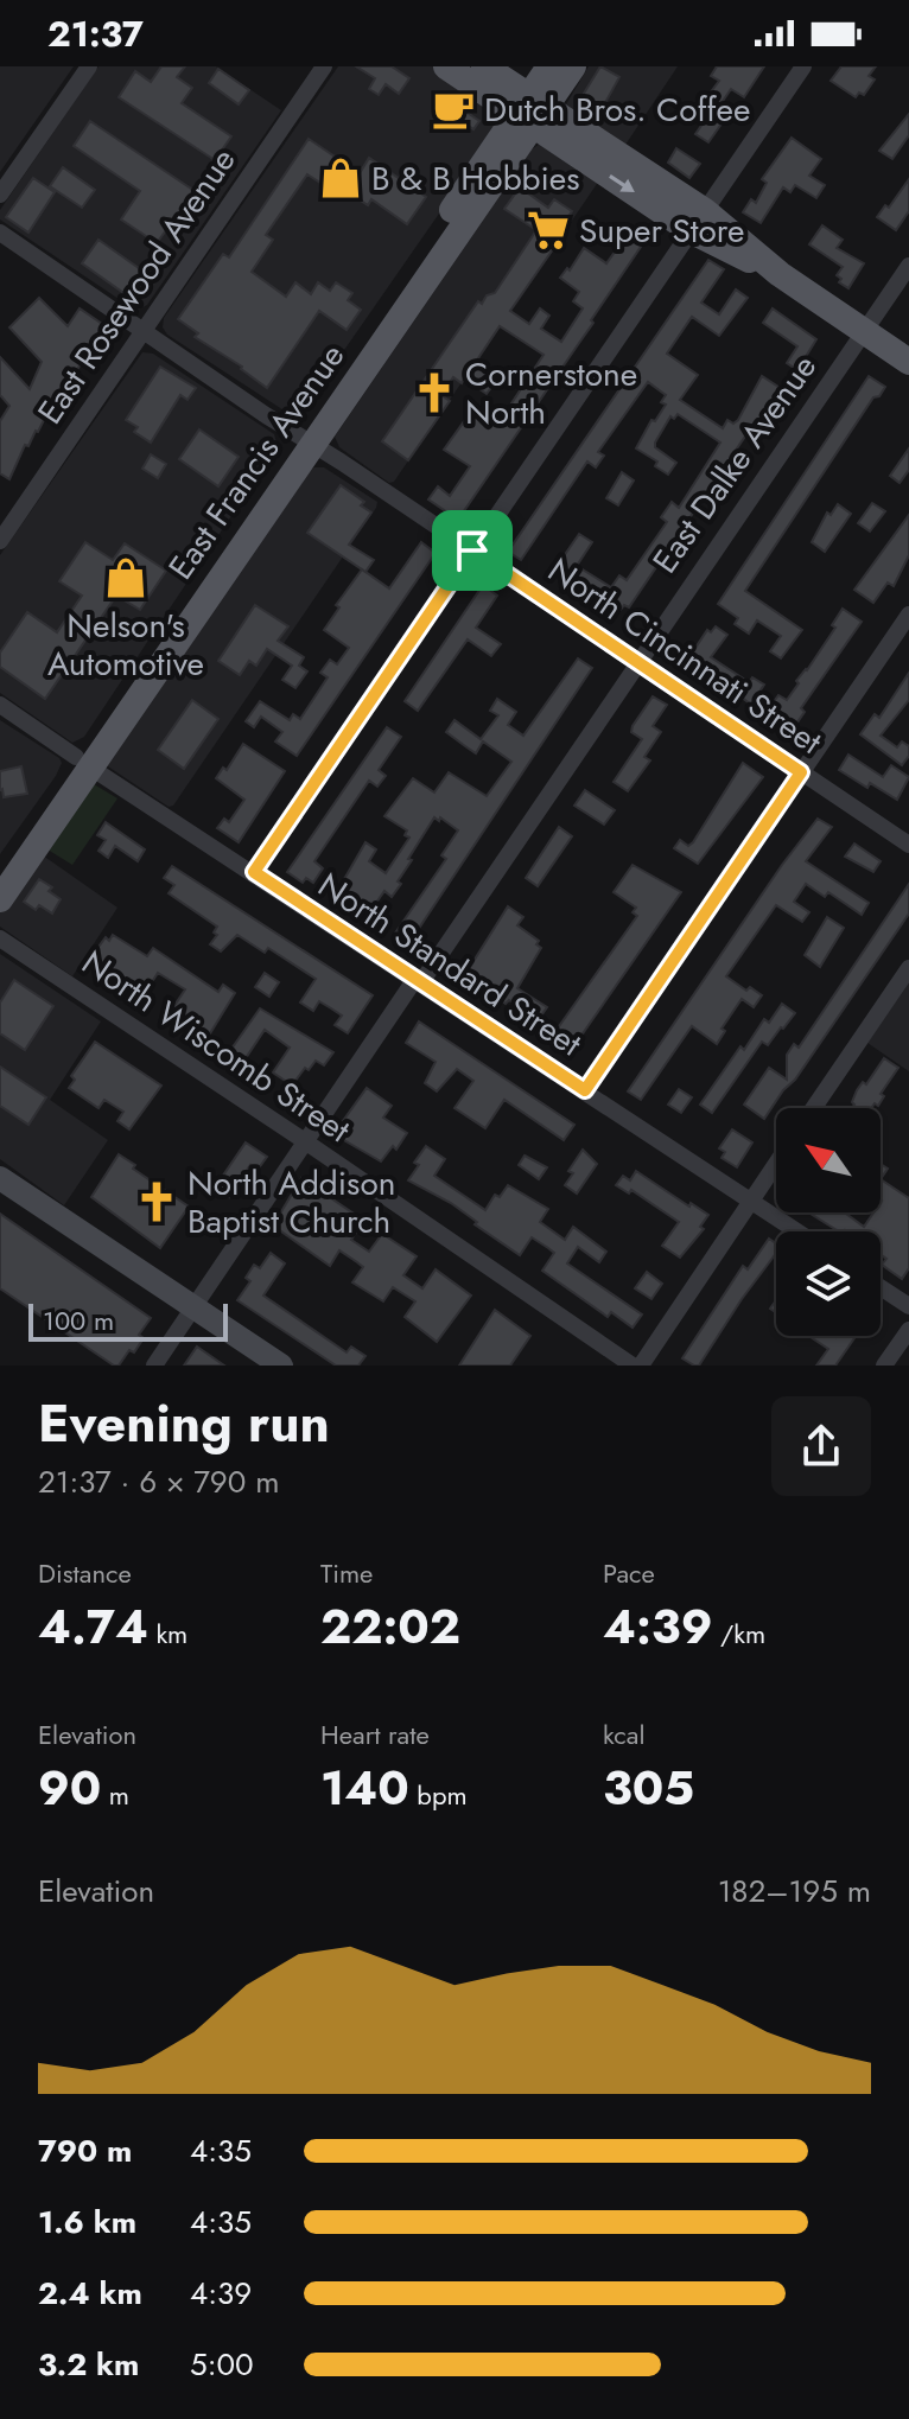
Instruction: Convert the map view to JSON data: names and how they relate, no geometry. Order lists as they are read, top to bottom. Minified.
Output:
{"streets":{"main road":["East Francis Avenue"],"street":["East Rosewood Avenue","East Dalke Avenue","North Cincinnati Street","North Standard Street","North Wiscomb Street"]},"crossings":[["East Rosewood Avenue","North Cincinnati Street"],["East Francis Avenue","North Cincinnati Street"],["East Francis Avenue","North Standard Street"],["East Dalke Avenue","North Cincinnati Street"],["East Dalke Avenue","North Standard Street"],["East Dalke Avenue","North Wiscomb Street"]],"places":{"cafe":["Dutch Bros. Coffee"],"shop":["B & B Hobbies","Nelson's Automotive"],"supermarket":["Super Store"],"church":["Cornerstone North","North Addison Baptist Church"]},"scale_bar":"100 m","north":"top left","page":{"status":"21:37","scale":"100 m","heading":["Evening run","21:37 · 6 × 790 m"],"stats":[["Distance","4.74 km"],["Time","22:02"],["Pace","4:39 /km"],["Elevation","90 m"],["Heart rate","140 bpm"],["kcal","305"]],"chart":["Elevation","182–195 m"],"list":[{"name":"790 m","note":"4:35"},{"name":"1.6 km","note":"4:35"},{"name":"2.4 km","note":"4:39"},{"name":"3.2 km","note":"5:00"}]}}
